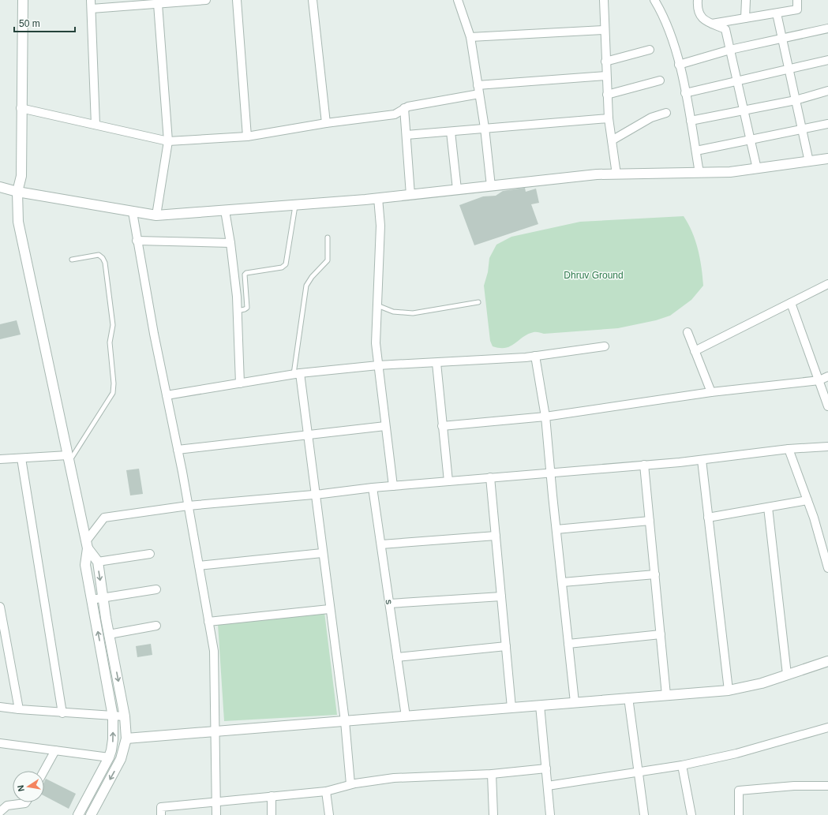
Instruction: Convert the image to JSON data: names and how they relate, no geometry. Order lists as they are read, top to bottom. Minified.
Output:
{"streets":{"street":["s"]},"parks":["Dhruv Ground"],"scale_bar":"50 m","north":"left"}
